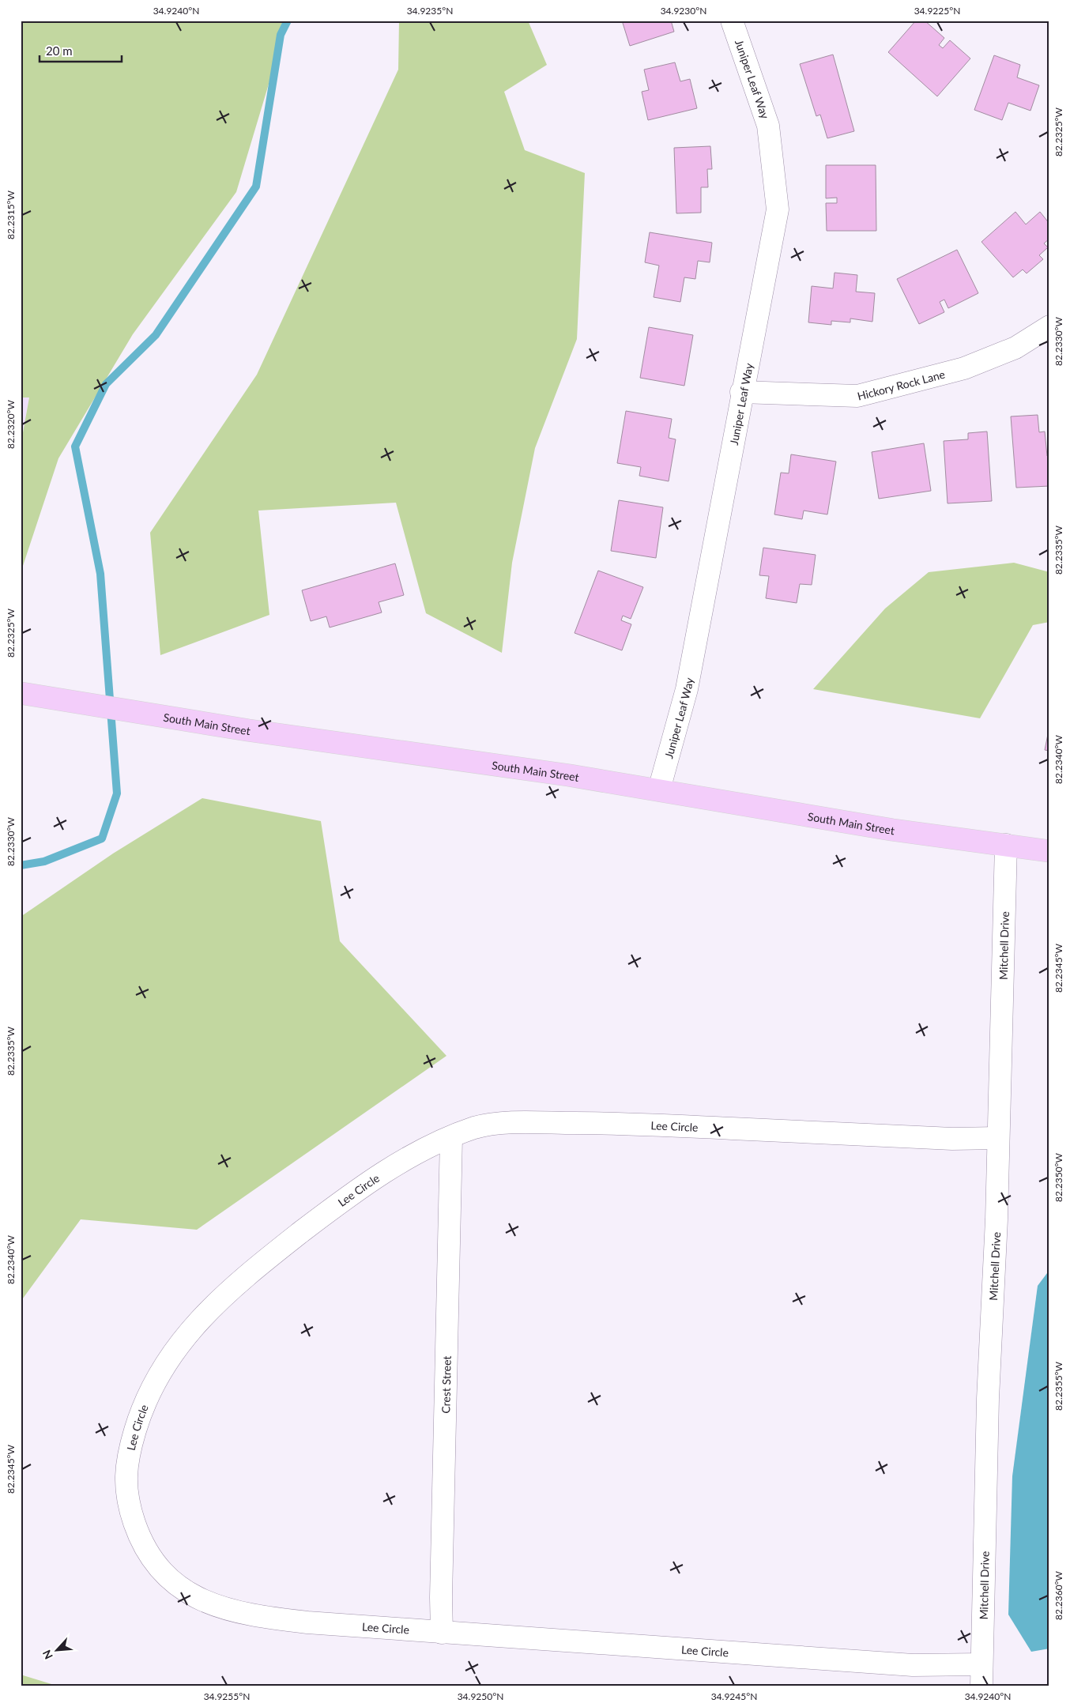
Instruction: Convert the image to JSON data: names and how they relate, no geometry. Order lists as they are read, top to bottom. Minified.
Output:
{"streets":{"main road":["South Main Street"],"street":["Juniper Leaf Way","Hickory Rock Lane","Mitchell Drive","Lee Circle","Crest Street"]},"crossings":[["Juniper Leaf Way","Hickory Rock Lane"],["Juniper Leaf Way","South Main Street"],["South Main Street","Mitchell Drive"],["Mitchell Drive","Lee Circle"],["Lee Circle","Crest Street"]],"scale_bar":"20 m","north":"bottom left","coordinates":["34.9240°N","34.9235°N","34.9230°N","34.9225°N","82.2325°W","82.2315°W","82.2330°W","82.2320°W","82.2335°W","82.2340°W","82.2345°W","82.2350°W","82.2355°W","82.2360°W","34.9255°N","34.9250°N","34.9245°N"]}
